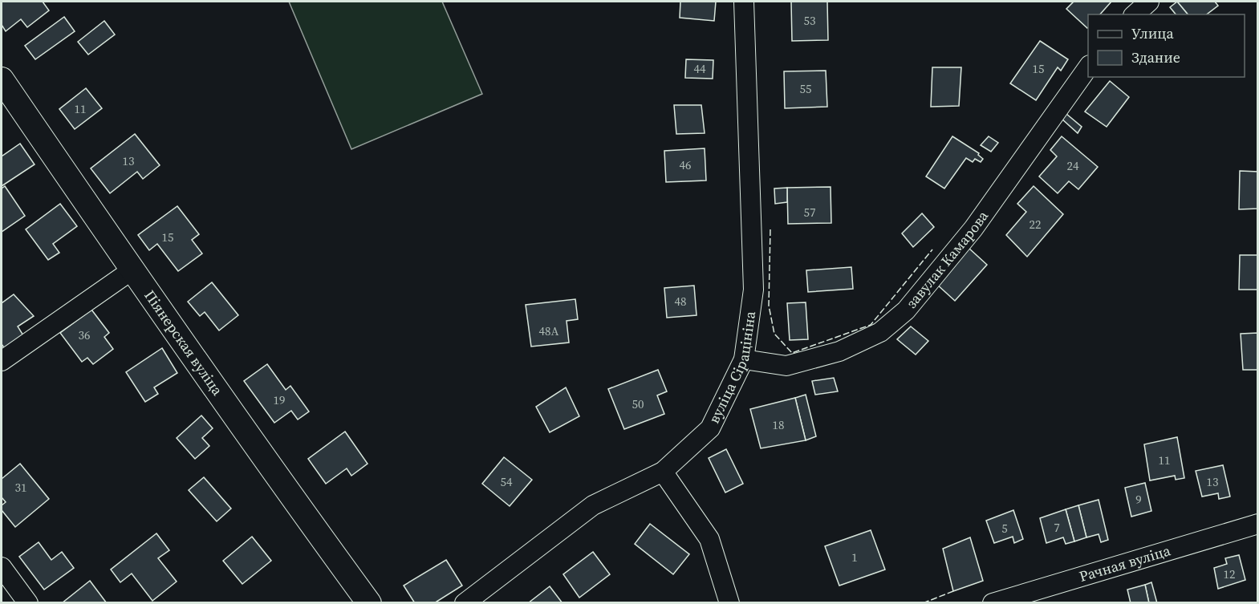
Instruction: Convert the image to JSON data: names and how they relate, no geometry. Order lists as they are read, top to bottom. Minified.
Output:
{"streets":{"street":["завулак Камарова","Піянерская вуліца","вуліца Сірацініна","Рачная вуліца"]},"crossings":[["завулак Камарова","вуліца Сірацініна"]],"house_numbers":["53","44","15","55","11","13","46","24","57","22","15","48","48А","36","19","50","18","11","54","13","31","9","7","5","1","12"],"legend":["Улица","Здание"]}
